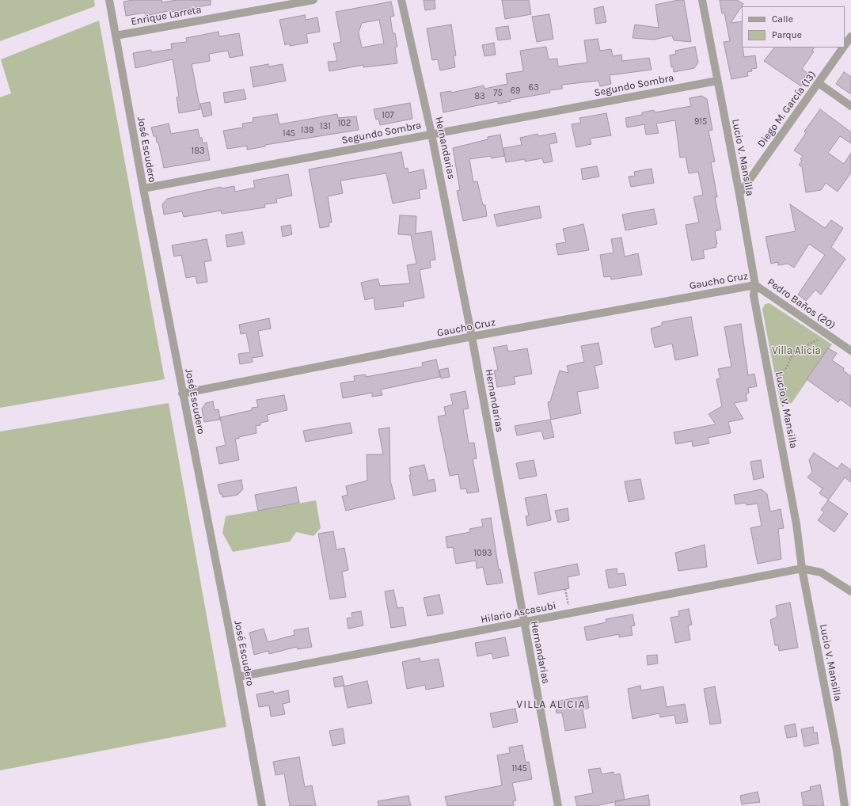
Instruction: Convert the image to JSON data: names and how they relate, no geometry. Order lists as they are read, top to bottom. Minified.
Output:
{"streets":{"street":["Enrique Larreta","Segundo Sombra","Diego M. García (13)","Hernandarias","José Escudero","Lucio V. Mansilla","Gaucho Cruz","Pedro Baños (20)","Hilario Ascasubi"]},"crossings":[["Enrique Larreta","José Escudero"],["Segundo Sombra","Hernandarias"],["Segundo Sombra","José Escudero"],["Segundo Sombra","Lucio V. Mansilla"],["Diego M. García (13)","Lucio V. Mansilla"],["Hernandarias","Gaucho Cruz"],["Hernandarias","Hilario Ascasubi"],["José Escudero","Gaucho Cruz"],["José Escudero","Hilario Ascasubi"],["Lucio V. Mansilla","Gaucho Cruz"],["Lucio V. Mansilla","Pedro Baños (20)"],["Lucio V. Mansilla","Hilario Ascasubi"],["Gaucho Cruz","Pedro Baños (20)"]],"districts":["VILLA ALICIA"],"parks":["Villa Alicia"],"house_numbers":["63","69","75","83","107","915","102","131","139","145","183","1093","1145"],"legend":["Calle","Parque"]}
